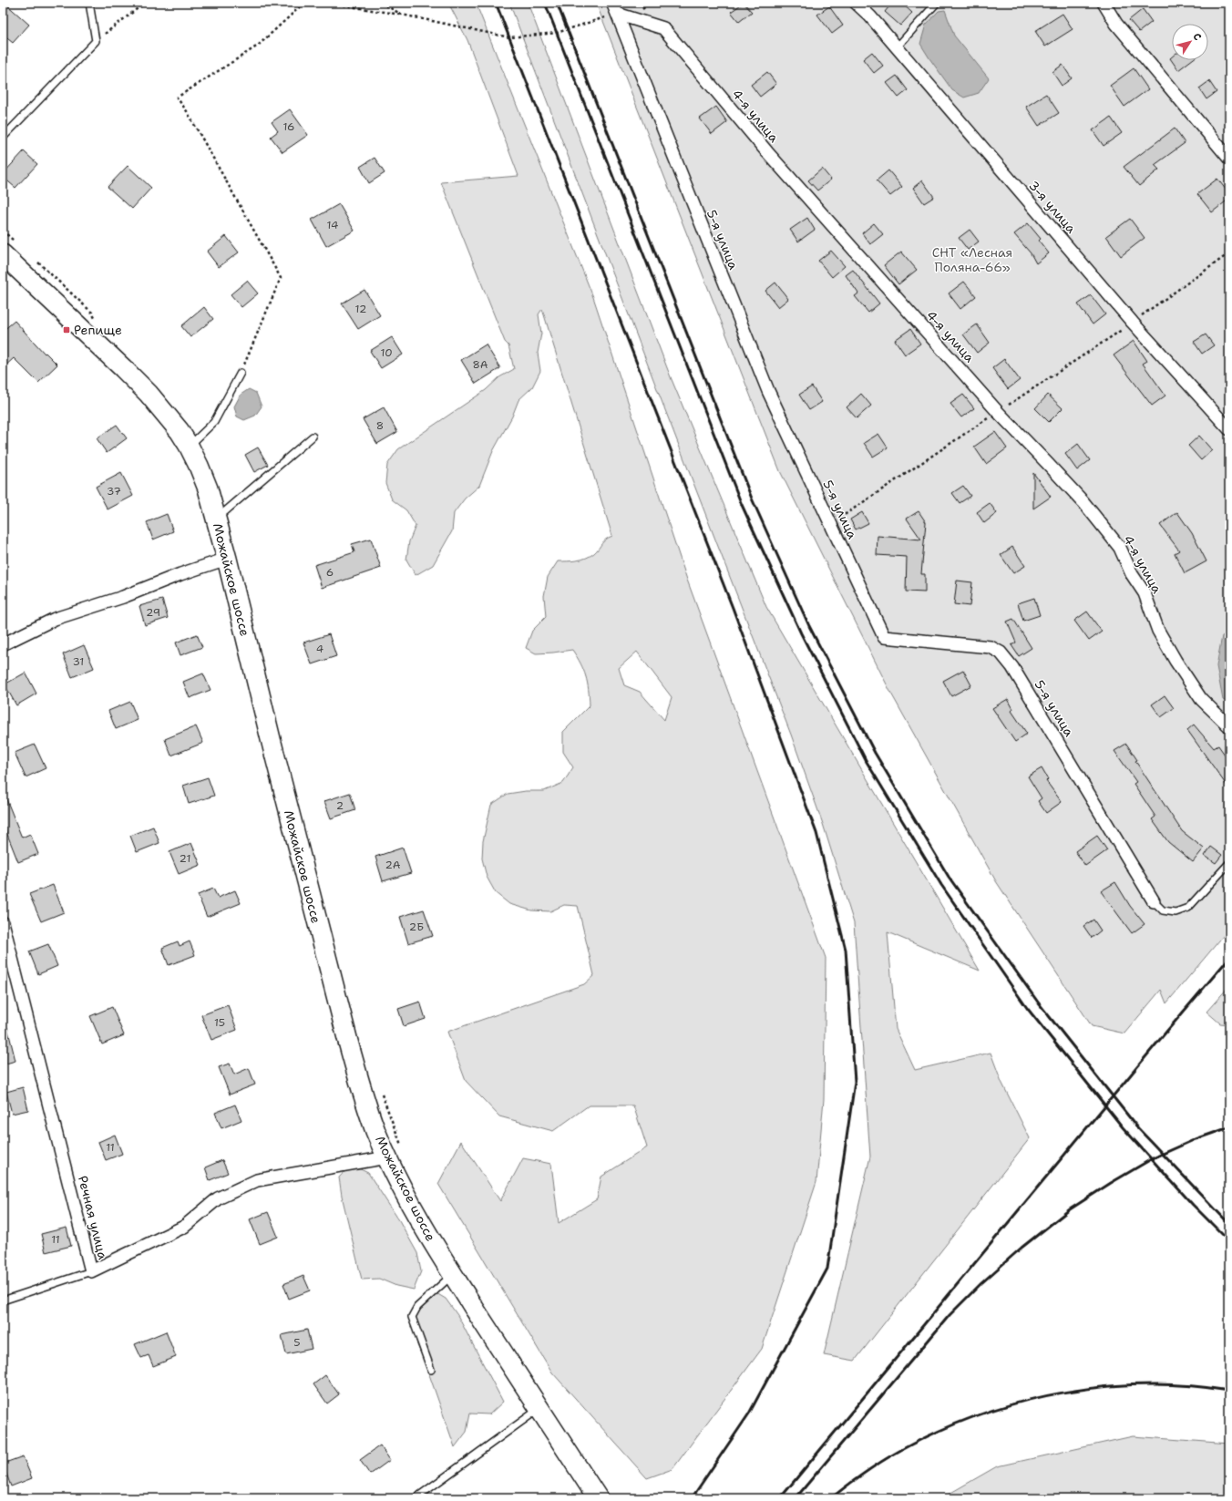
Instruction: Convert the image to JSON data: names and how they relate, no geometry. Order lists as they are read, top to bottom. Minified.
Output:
{"streets":{"main road":["Можайское шоссе"],"street":["4-я улица","3-я улица","5-я улица","Речная улица"]},"crossings":[["4-я улица","5-я улица"],["Можайское шоссе","Речная улица"]],"parks":["СНТ «Лесная Поляна-66»"],"places":{"transit":["Репище"]},"house_numbers":["16","14","12","10","8А","8","37","6","29","4","31","2","21","2А","2Б","15","11","11","5"],"north":"top right"}
